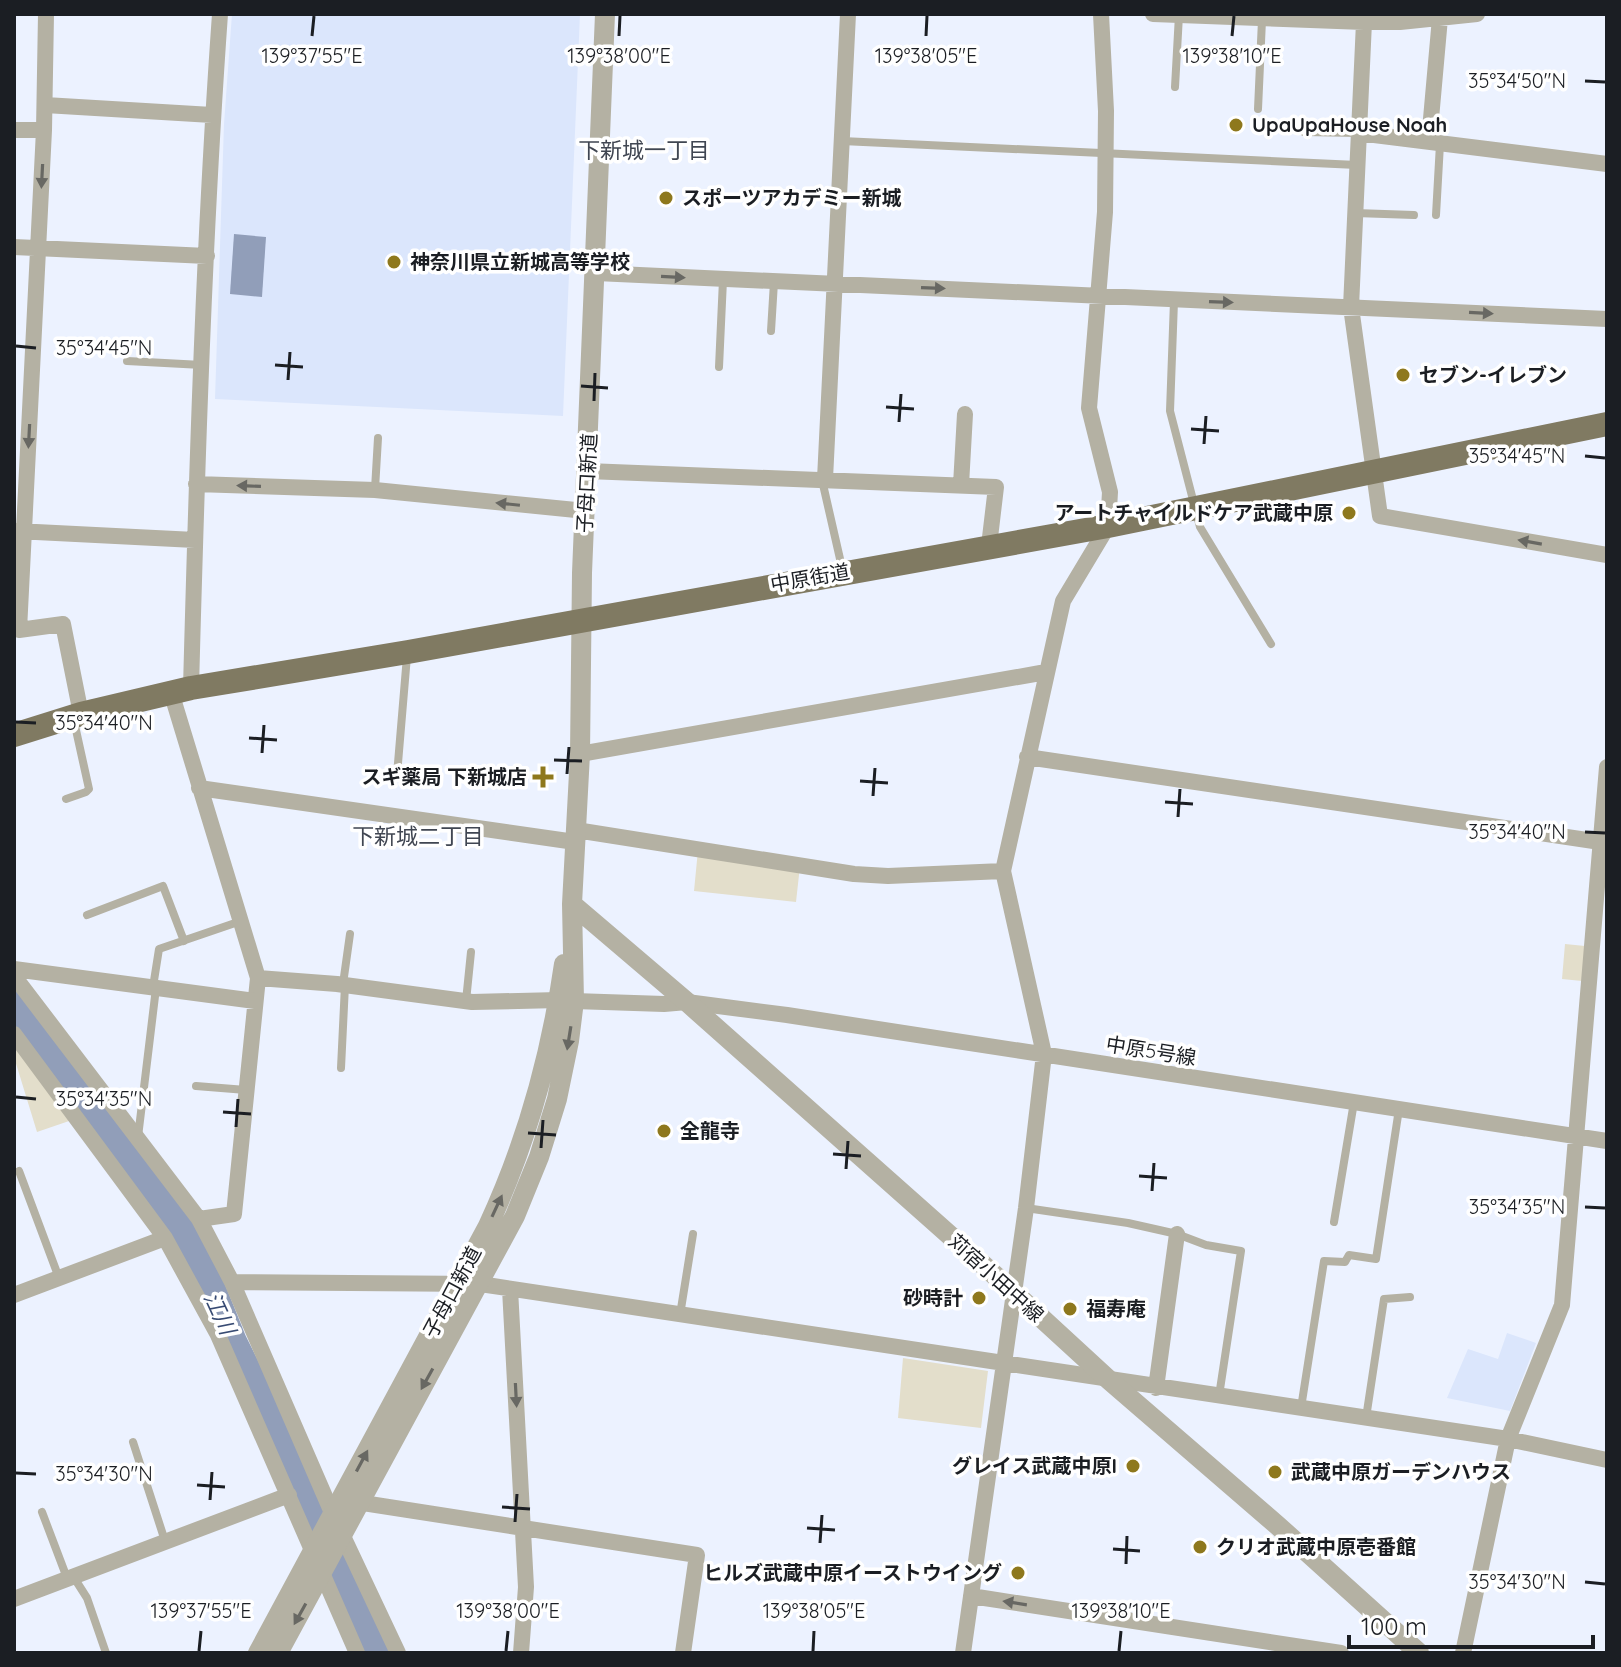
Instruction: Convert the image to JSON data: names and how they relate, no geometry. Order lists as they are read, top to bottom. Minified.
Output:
{"streets":{"main road":["中原街道"],"street":["子母口新道","中原5号線","苅宿小田中線"]},"crossings":[["子母口新道","中原街道"],["子母口新道","中原5号線"],["子母口新道","苅宿小田中線"],["中原5号線","苅宿小田中線"]],"districts":["下新城一丁目","下新城二丁目"],"water":["江川"],"places":{"other":["UpaUpaHouse Noah","スポーツアカデミー新城","神奈川県立新城高等学校","セブン-イレブン","アートチャイルドケア武蔵中原","全龍寺","砂時計","福寿庵","グレイス武蔵中原I","武蔵中原ガーデンハウス","クリオ武蔵中原壱番館","ヒルズ武蔵中原イーストウイング"],"health":["スギ薬局 下新城店"]},"scale_bar":"100 m","coordinates":["139°37'55\"E","139°38'00\"E","139°38'05\"E","139°38'10\"E","35°34'50\"N","35°34'45\"N","35°34'40\"N","35°34'35\"N","35°34'30\"N"]}
